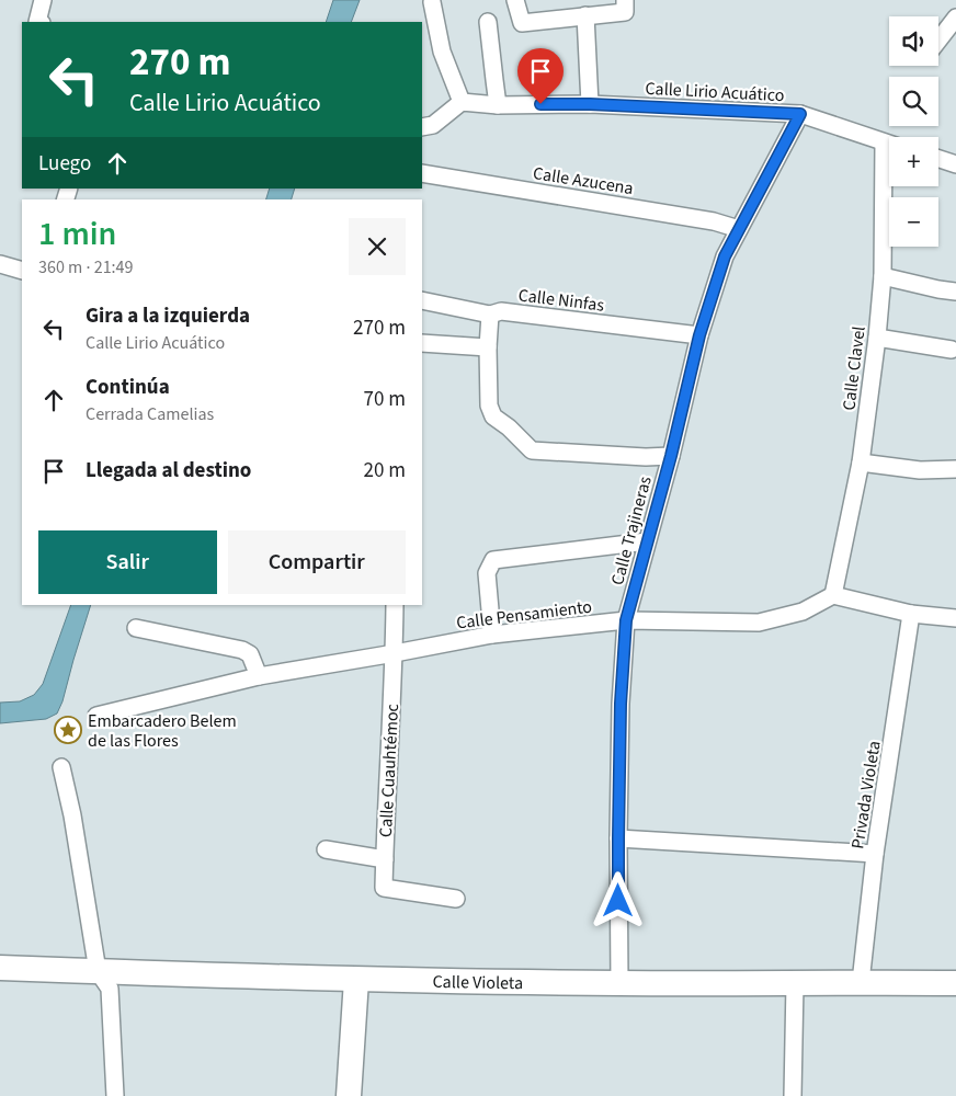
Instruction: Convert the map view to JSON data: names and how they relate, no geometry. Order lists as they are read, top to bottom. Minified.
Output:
{"streets":{"street":["Calle Lirio Acuático","Calle Azucena","Calle Ninfas","Calle Clavel","Calle Trajineras","Calle Pensamiento","Calle Cuauhtémoc","Privada Violeta","Calle Violeta"]},"crossings":[["Calle Lirio Acuático","Calle Trajineras"],["Calle Azucena","Calle Trajineras"],["Calle Ninfas","Calle Trajineras"],["Calle Clavel","Calle Pensamiento"],["Calle Trajineras","Calle Pensamiento"],["Calle Trajineras","Calle Violeta"],["Calle Pensamiento","Calle Cuauhtémoc"],["Privada Violeta","Calle Violeta"]],"places":{"place":["Embarcadero Belem de las Flores"]},"page":{"map_buttons":["+","−"],"turn":["270 m","Calle Lirio Acuático"],"then":"Luego","heading":["1 min","360 m · 21:49"],"list":[{"name":"Gira a la izquierda","note":"Calle Lirio Acuático","value":"270 m"},{"name":"Continúa","note":"Cerrada Camelias","value":"70 m"},{"name":"Llegada al destino","value":"20 m"}],"buttons":["Salir","Compartir"]}}
